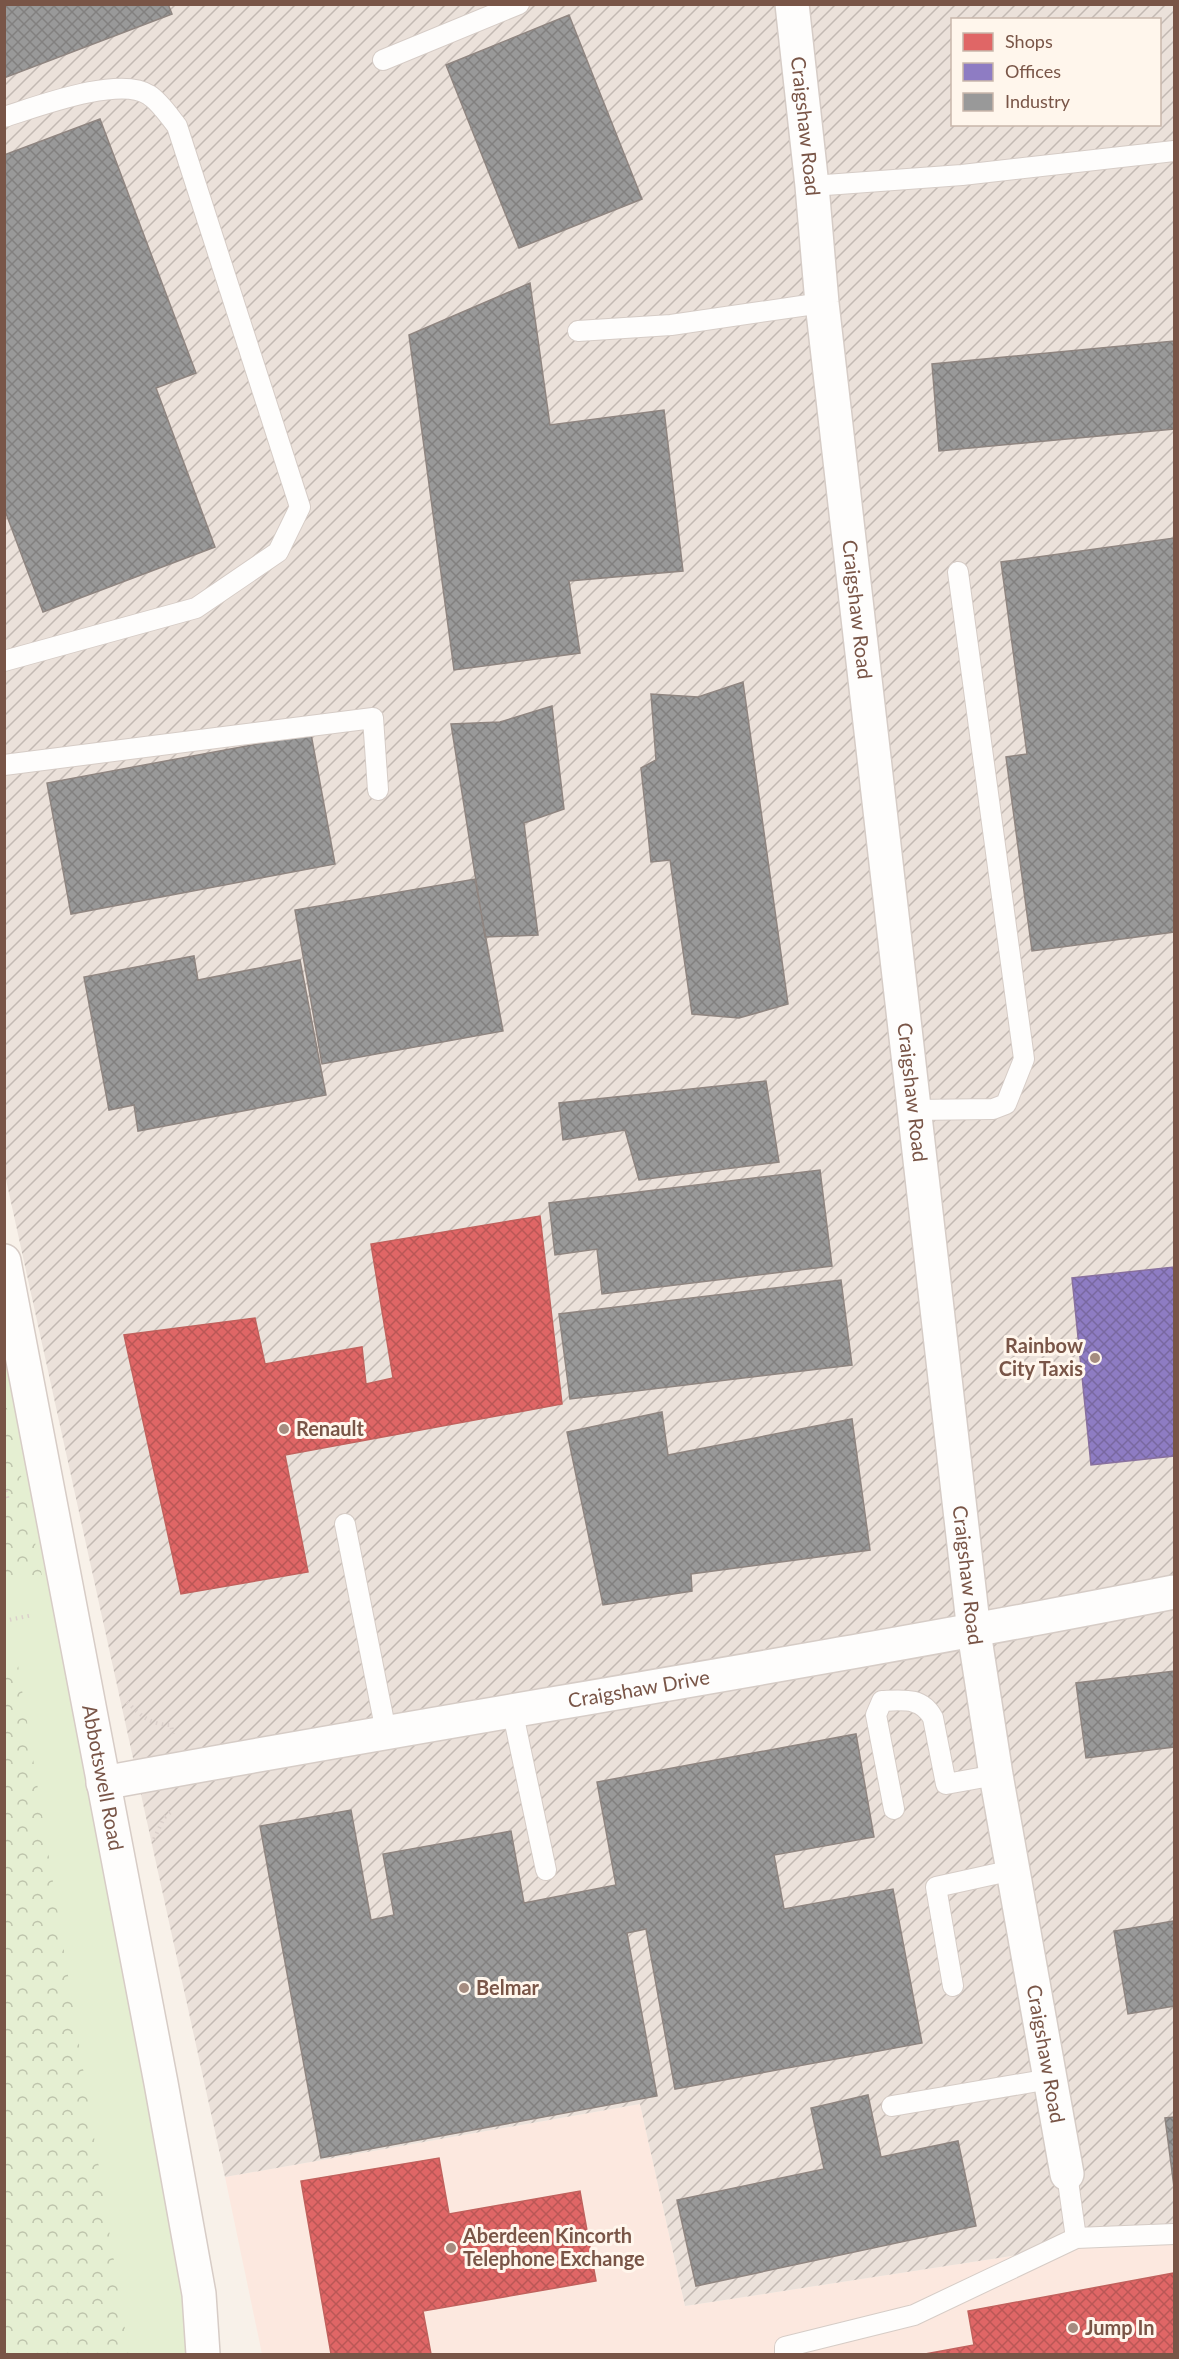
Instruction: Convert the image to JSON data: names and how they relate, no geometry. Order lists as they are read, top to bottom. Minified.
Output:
{"streets":{"street":["Craigshaw Road","Craigshaw Drive","Abbotswell Road"]},"crossings":[["Craigshaw Road","Craigshaw Drive"],["Craigshaw Drive","Abbotswell Road"]],"places":["Rainbow City Taxis","Renault","Belmar","Aberdeen Kincorth Telephone Exchange","Jump In"],"legend":["Shops","Offices","Industry"]}
